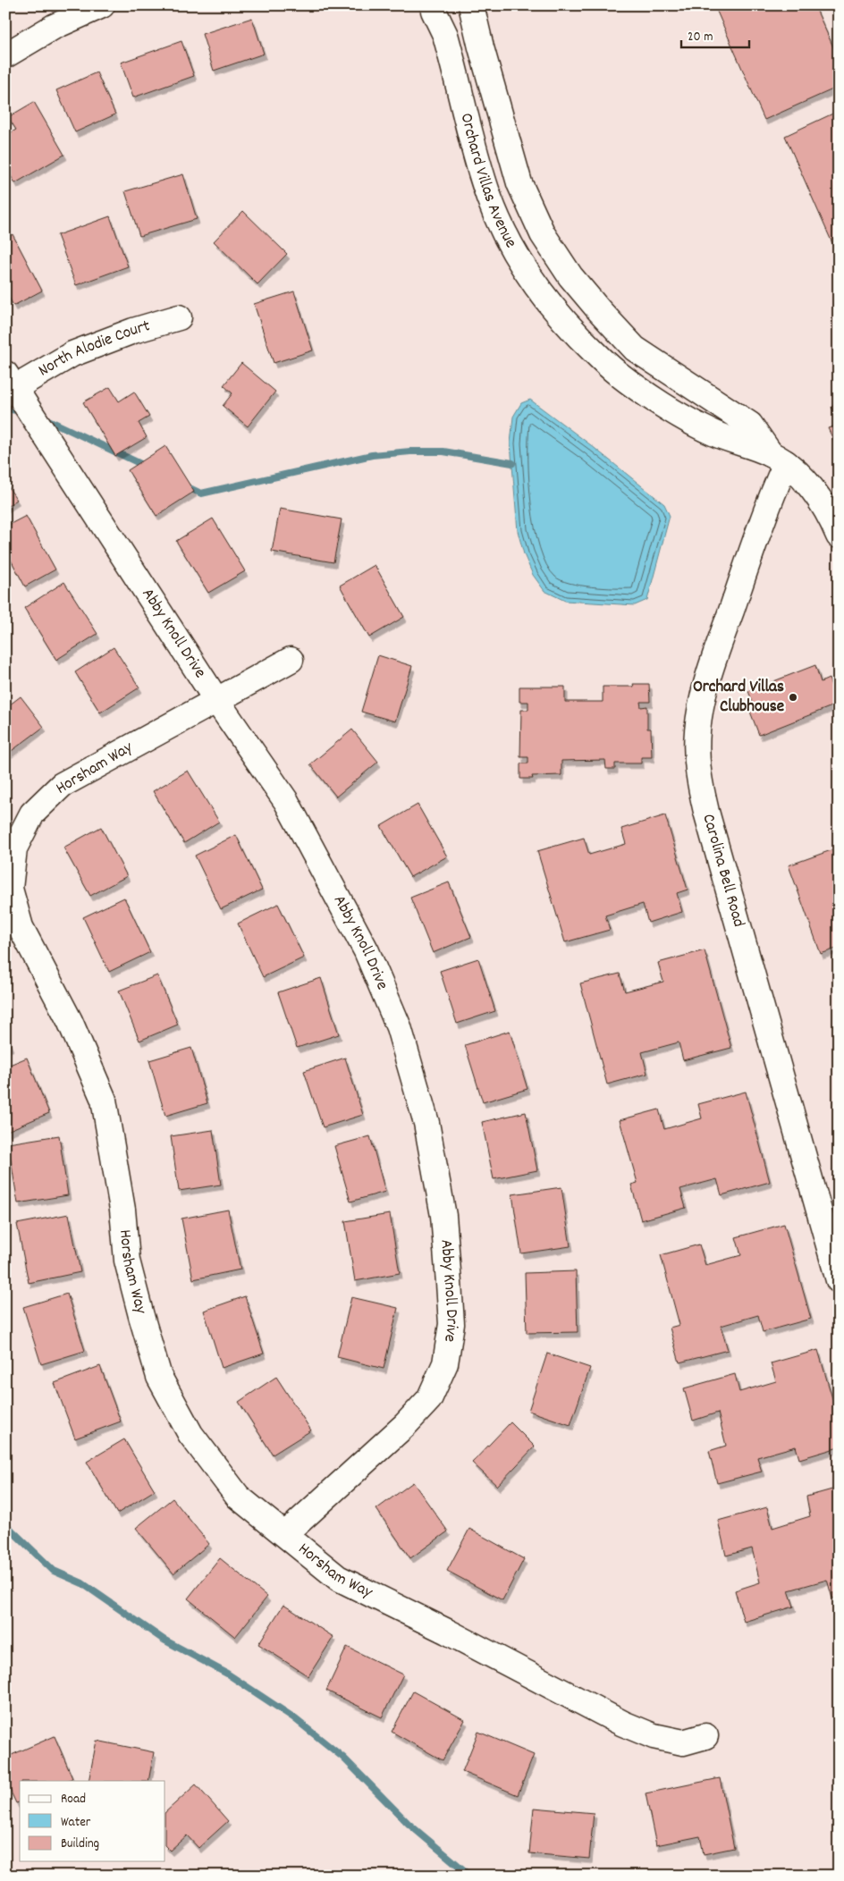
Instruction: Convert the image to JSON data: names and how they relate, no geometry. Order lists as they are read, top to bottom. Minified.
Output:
{"streets":{"street":["Orchard Villas Avenue","North Alodie Court","Abby Knoll Drive","Horsham Way","Carolina Bell Road"]},"crossings":[["Orchard Villas Avenue","Carolina Bell Road"],["North Alodie Court","Abby Knoll Drive"],["Abby Knoll Drive","Horsham Way"]],"places":["Orchard Villas Clubhouse"],"legend":["Road","Water","Building"],"scale_bar":"20 m"}
